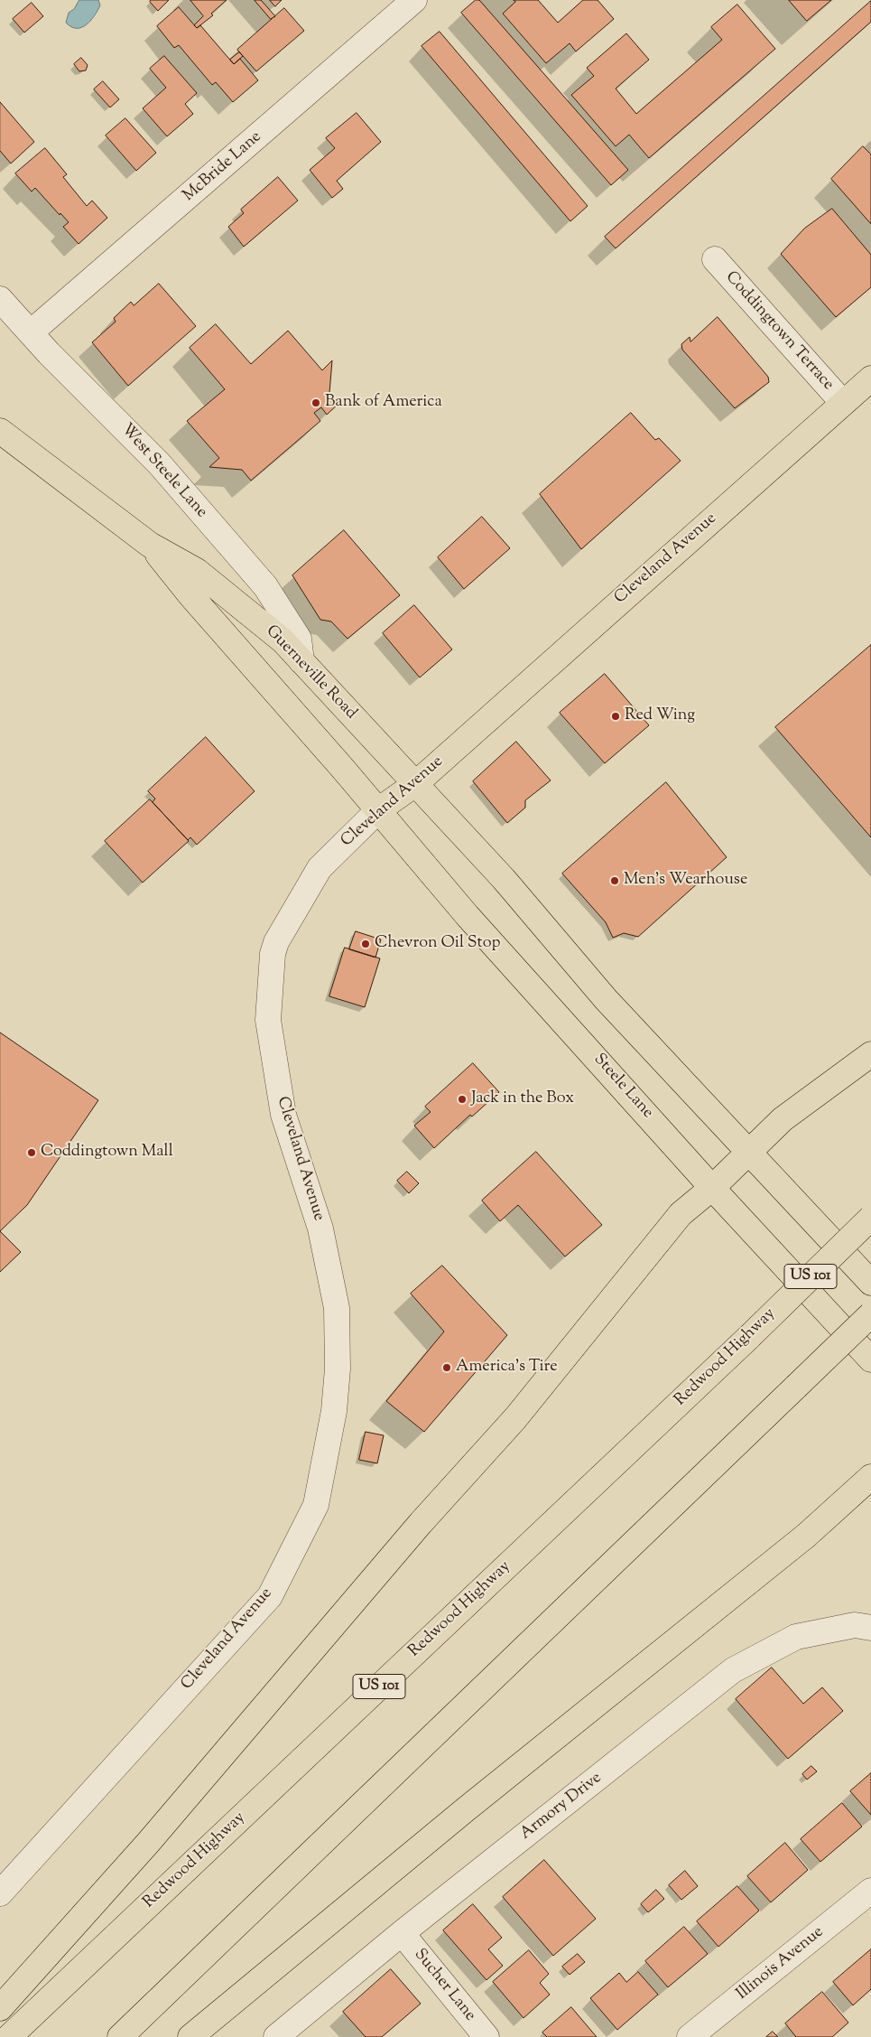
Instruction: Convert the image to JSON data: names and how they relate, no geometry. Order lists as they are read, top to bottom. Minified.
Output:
{"streets":{"main road":["Cleveland Avenue","Guerneville Road","Steele Lane","US 101","Redwood Highway"],"street":["McBride Lane","Coddingtown Terrace","West Steele Lane","Armory Drive","Illinois Avenue","Sucher Lane"]},"crossings":[["McBride Lane","West Steele Lane"],["Coddingtown Terrace","Cleveland Avenue"],["West Steele Lane","Guerneville Road"],["Cleveland Avenue","Guerneville Road"],["Cleveland Avenue","Steele Lane"],["Guerneville Road","Steele Lane"],["Armory Drive","Sucher Lane"]],"places":["Bank of America","Red Wing","Men's Wearhouse","Chevron Oil Stop","Jack in the Box","Coddingtown Mall","America's Tire"]}
